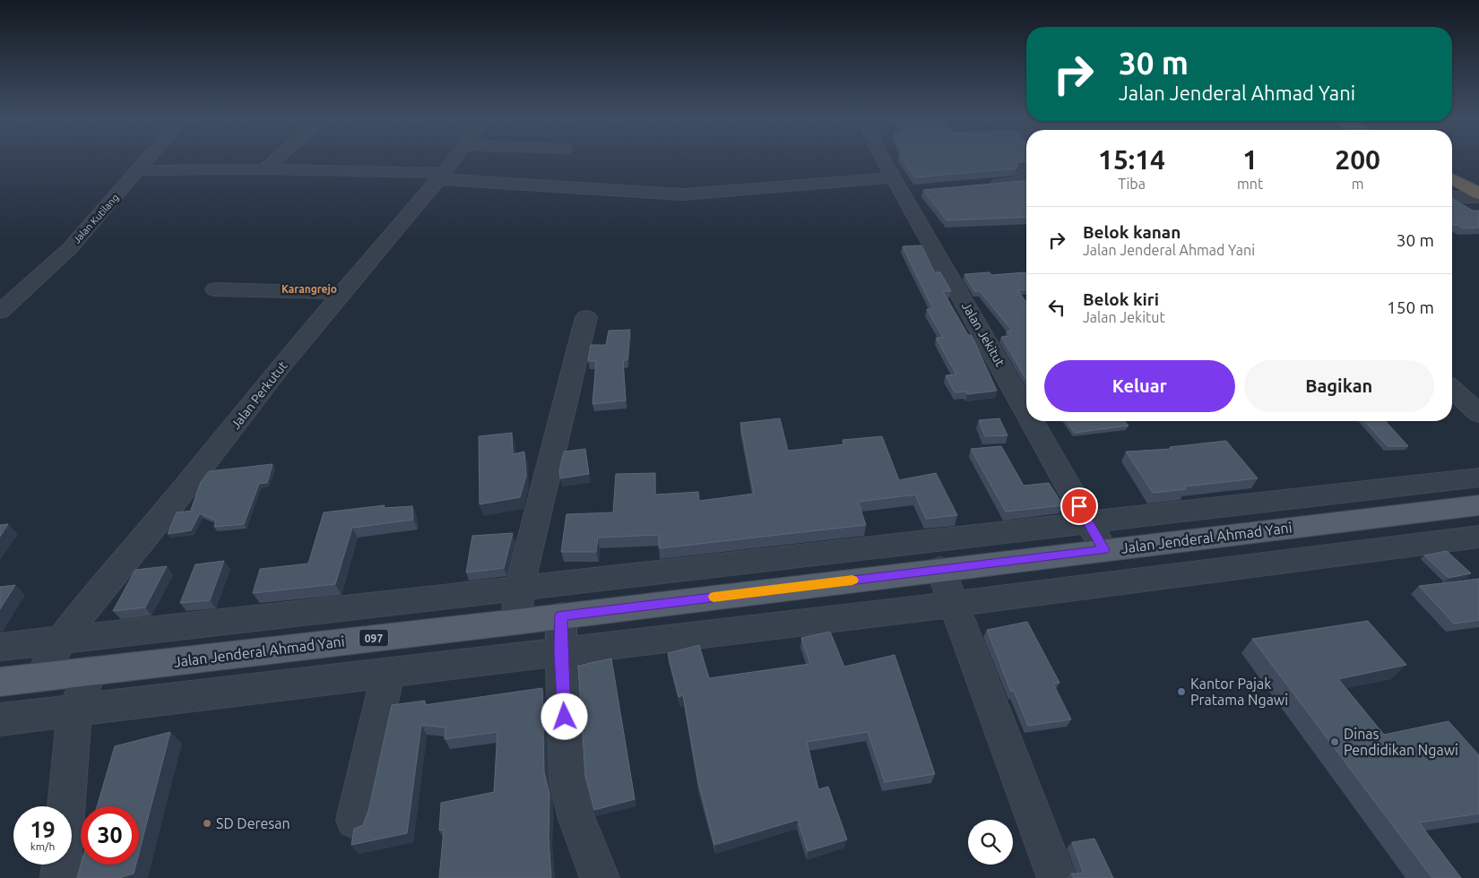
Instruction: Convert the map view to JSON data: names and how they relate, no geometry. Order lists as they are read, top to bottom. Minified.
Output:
{"streets":{"main road":["Jalan Jenderal Ahmad Yani","097"],"street":["Jalan Kutilang","Jalan Jekitut","Jalan Perkutut"]},"crossings":[["Jalan Jekitut","Jalan Jenderal Ahmad Yani"],["Jalan Perkutut","Jalan Jenderal Ahmad Yani"]],"districts":["Karangrejo"],"places":["Kantor Pajak Pratama Ngawi","Dinas Pendidikan Ngawi","SD Deresan"],"page":{"turn":["30 m","Jalan Jenderal Ahmad Yani"],"eta":["15:14","Tiba","1","mnt","200","m"],"list":[{"name":"Belok kanan","note":"Jalan Jenderal Ahmad Yani","value":"30 m"},{"name":"Belok kiri","note":"Jalan Jekitut","value":"150 m"}],"buttons":["Keluar","Bagikan"],"speed":"19 km/h","limit":"30"}}
